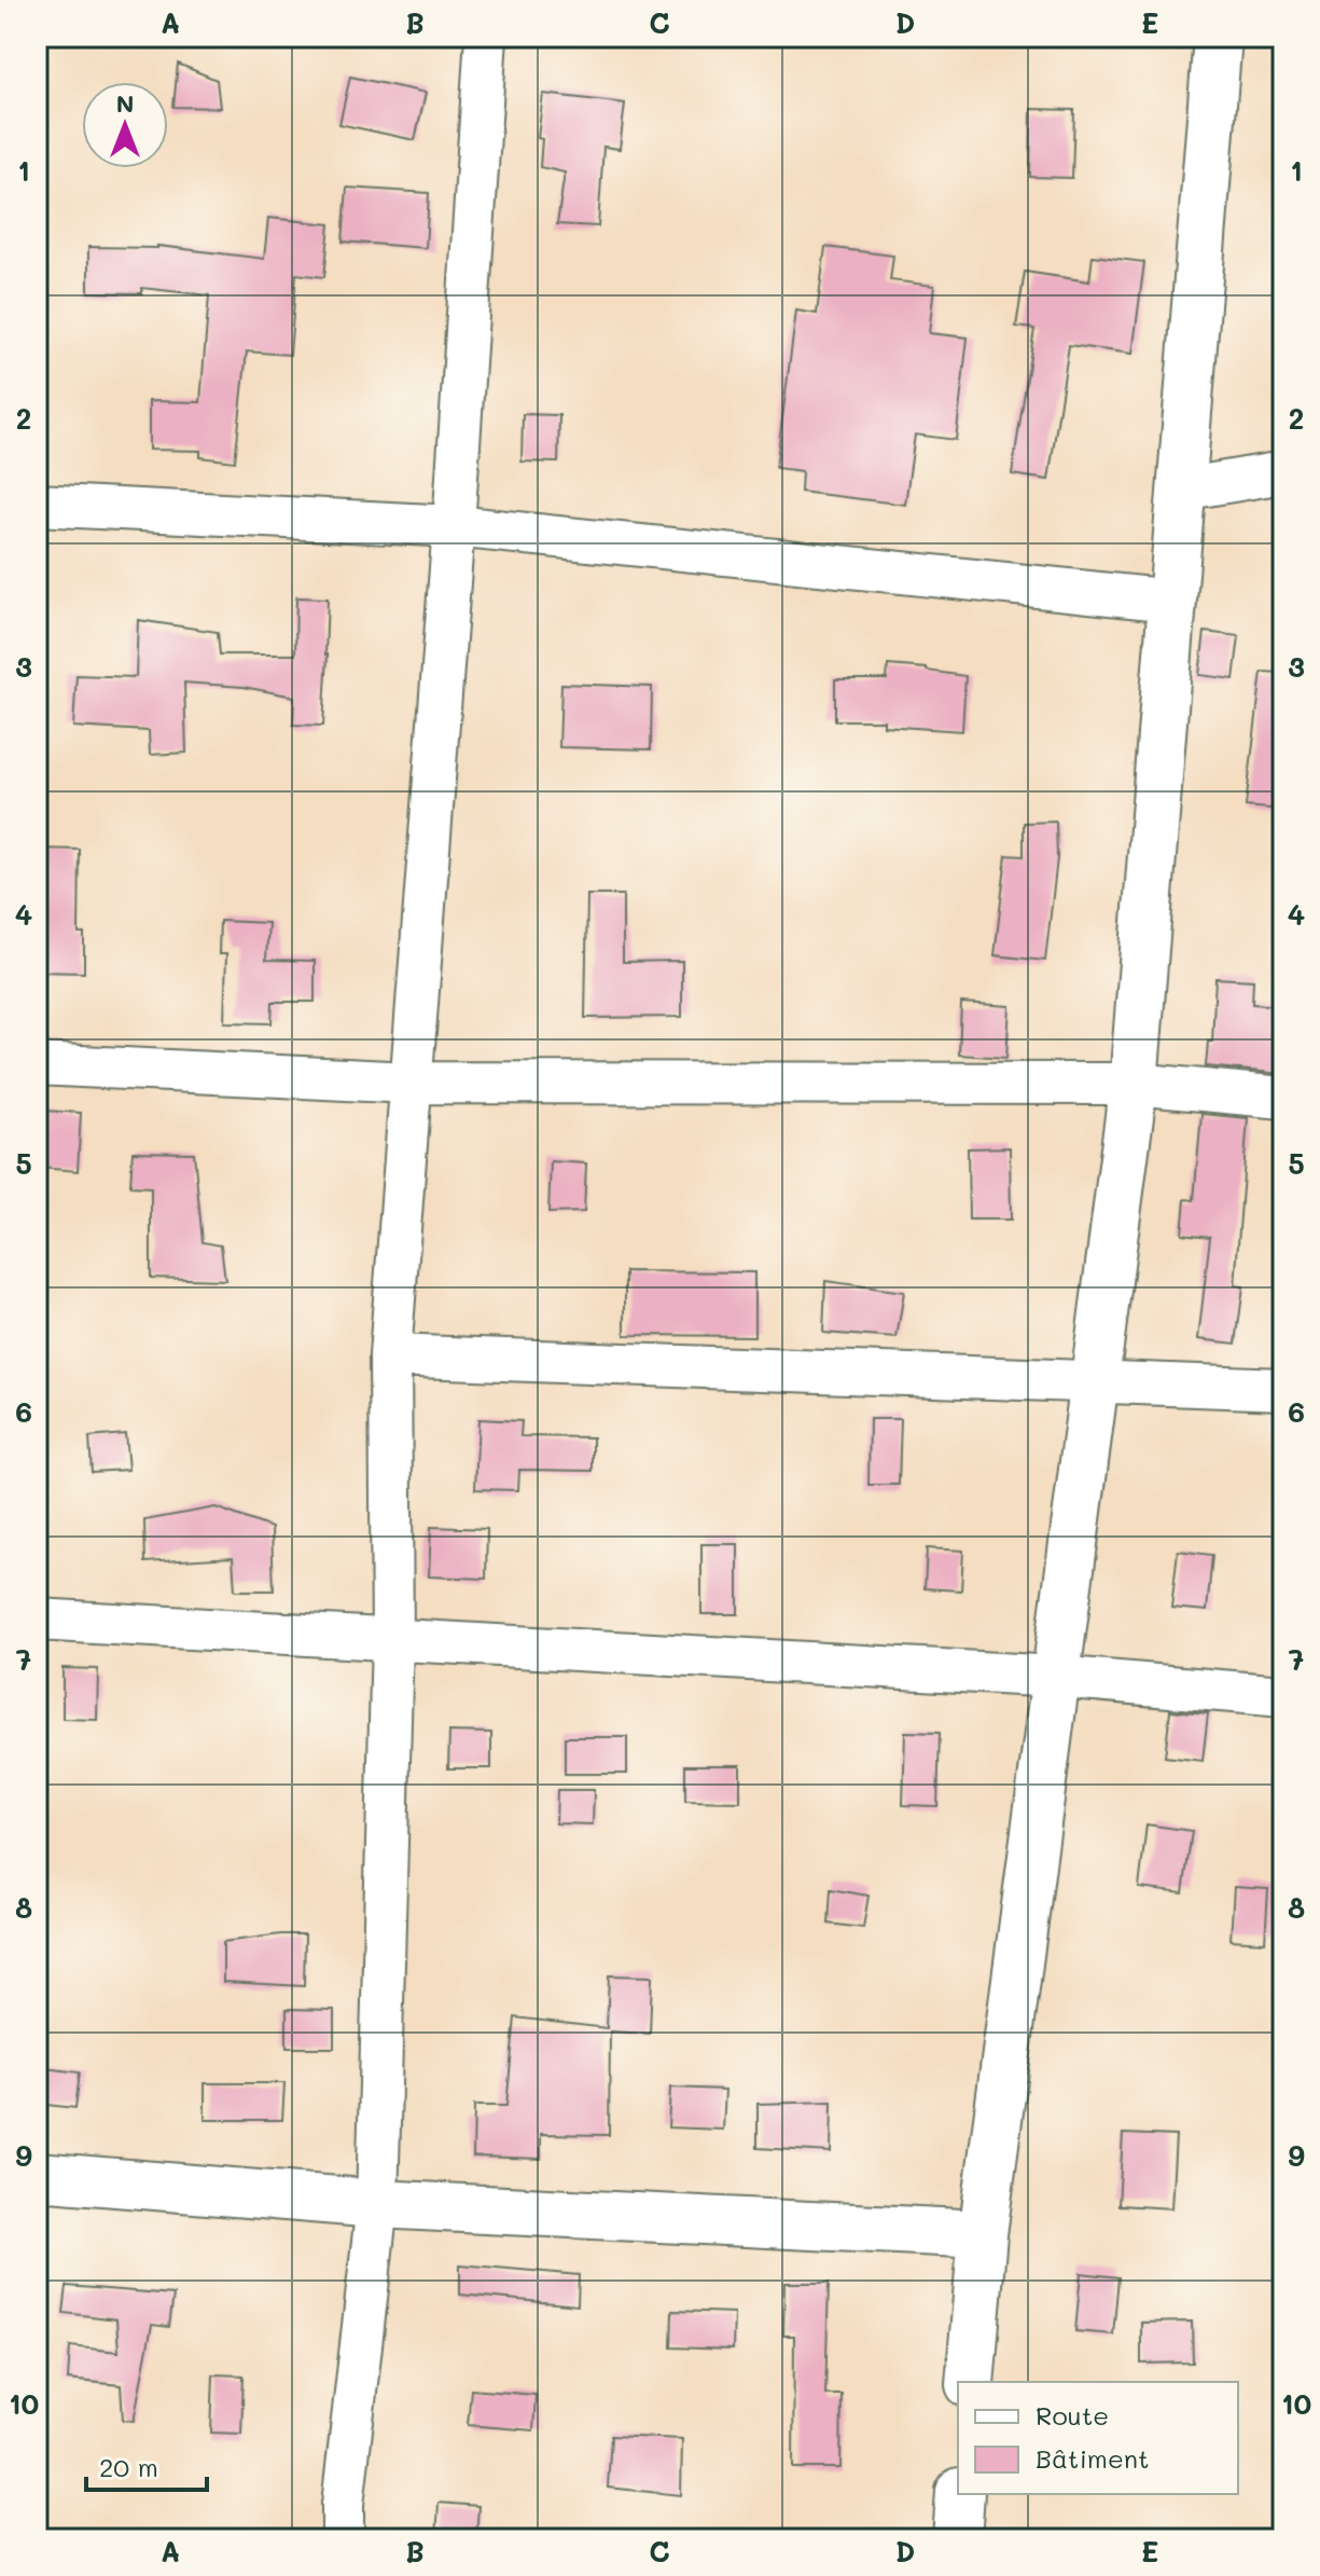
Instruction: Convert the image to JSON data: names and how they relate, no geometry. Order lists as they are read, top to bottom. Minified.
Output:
{"legend":["Route","Bâtiment"],"scale_bar":"20 m","north":"top","grid":{"columns":["A","B","C","D","E"],"rows":["1","2","3","4","5","6","7","8","9","10"]}}
